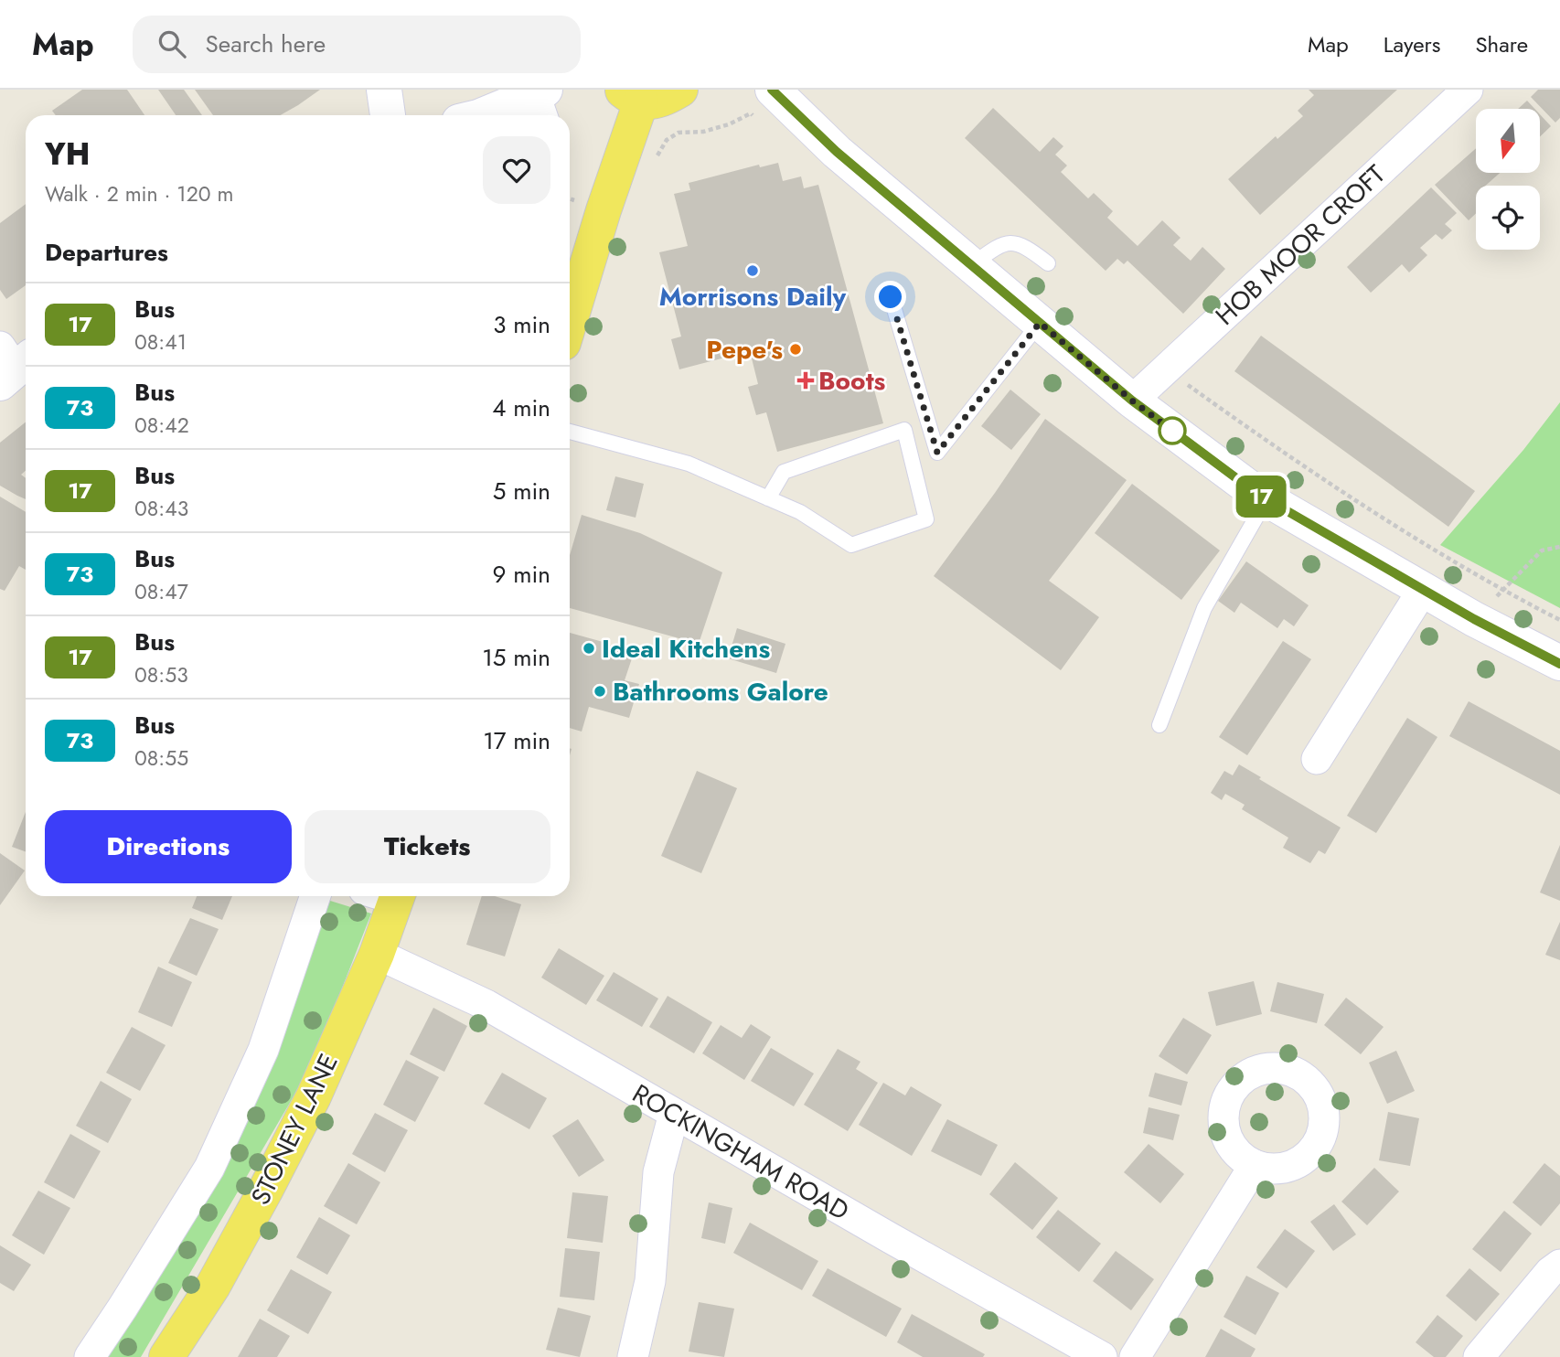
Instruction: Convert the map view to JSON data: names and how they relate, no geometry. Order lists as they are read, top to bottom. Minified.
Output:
{"streets":{"main road":["STONEY LANE"],"street":["HOB MOOR CROFT","ROCKINGHAM ROAD"]},"crossings":[["STONEY LANE","ROCKINGHAM ROAD"]],"places":{"other":["Morrisons Daily","Pepe's","Ideal Kitchens","Bathrooms Galore"],"health":["Boots"]},"lines":["bus line 17"],"north":"bottom","page":{"header":"Map","search":"Search here","nav":["Map","Layers","Share"],"on_map":"17","heading":[["YH","Walk · 2 min · 120 m"],"Departures"],"list":[{"mark":"17","name":"Bus","note":"08:41","value":"3 min"},{"mark":"73","name":"Bus","note":"08:42","value":"4 min"},{"mark":"17","name":"Bus","note":"08:43","value":"5 min"},{"mark":"73","name":"Bus","note":"08:47","value":"9 min"},{"mark":"17","name":"Bus","note":"08:53","value":"15 min"},{"mark":"73","name":"Bus","note":"08:55","value":"17 min"}],"buttons":["Directions","Tickets"]}}
